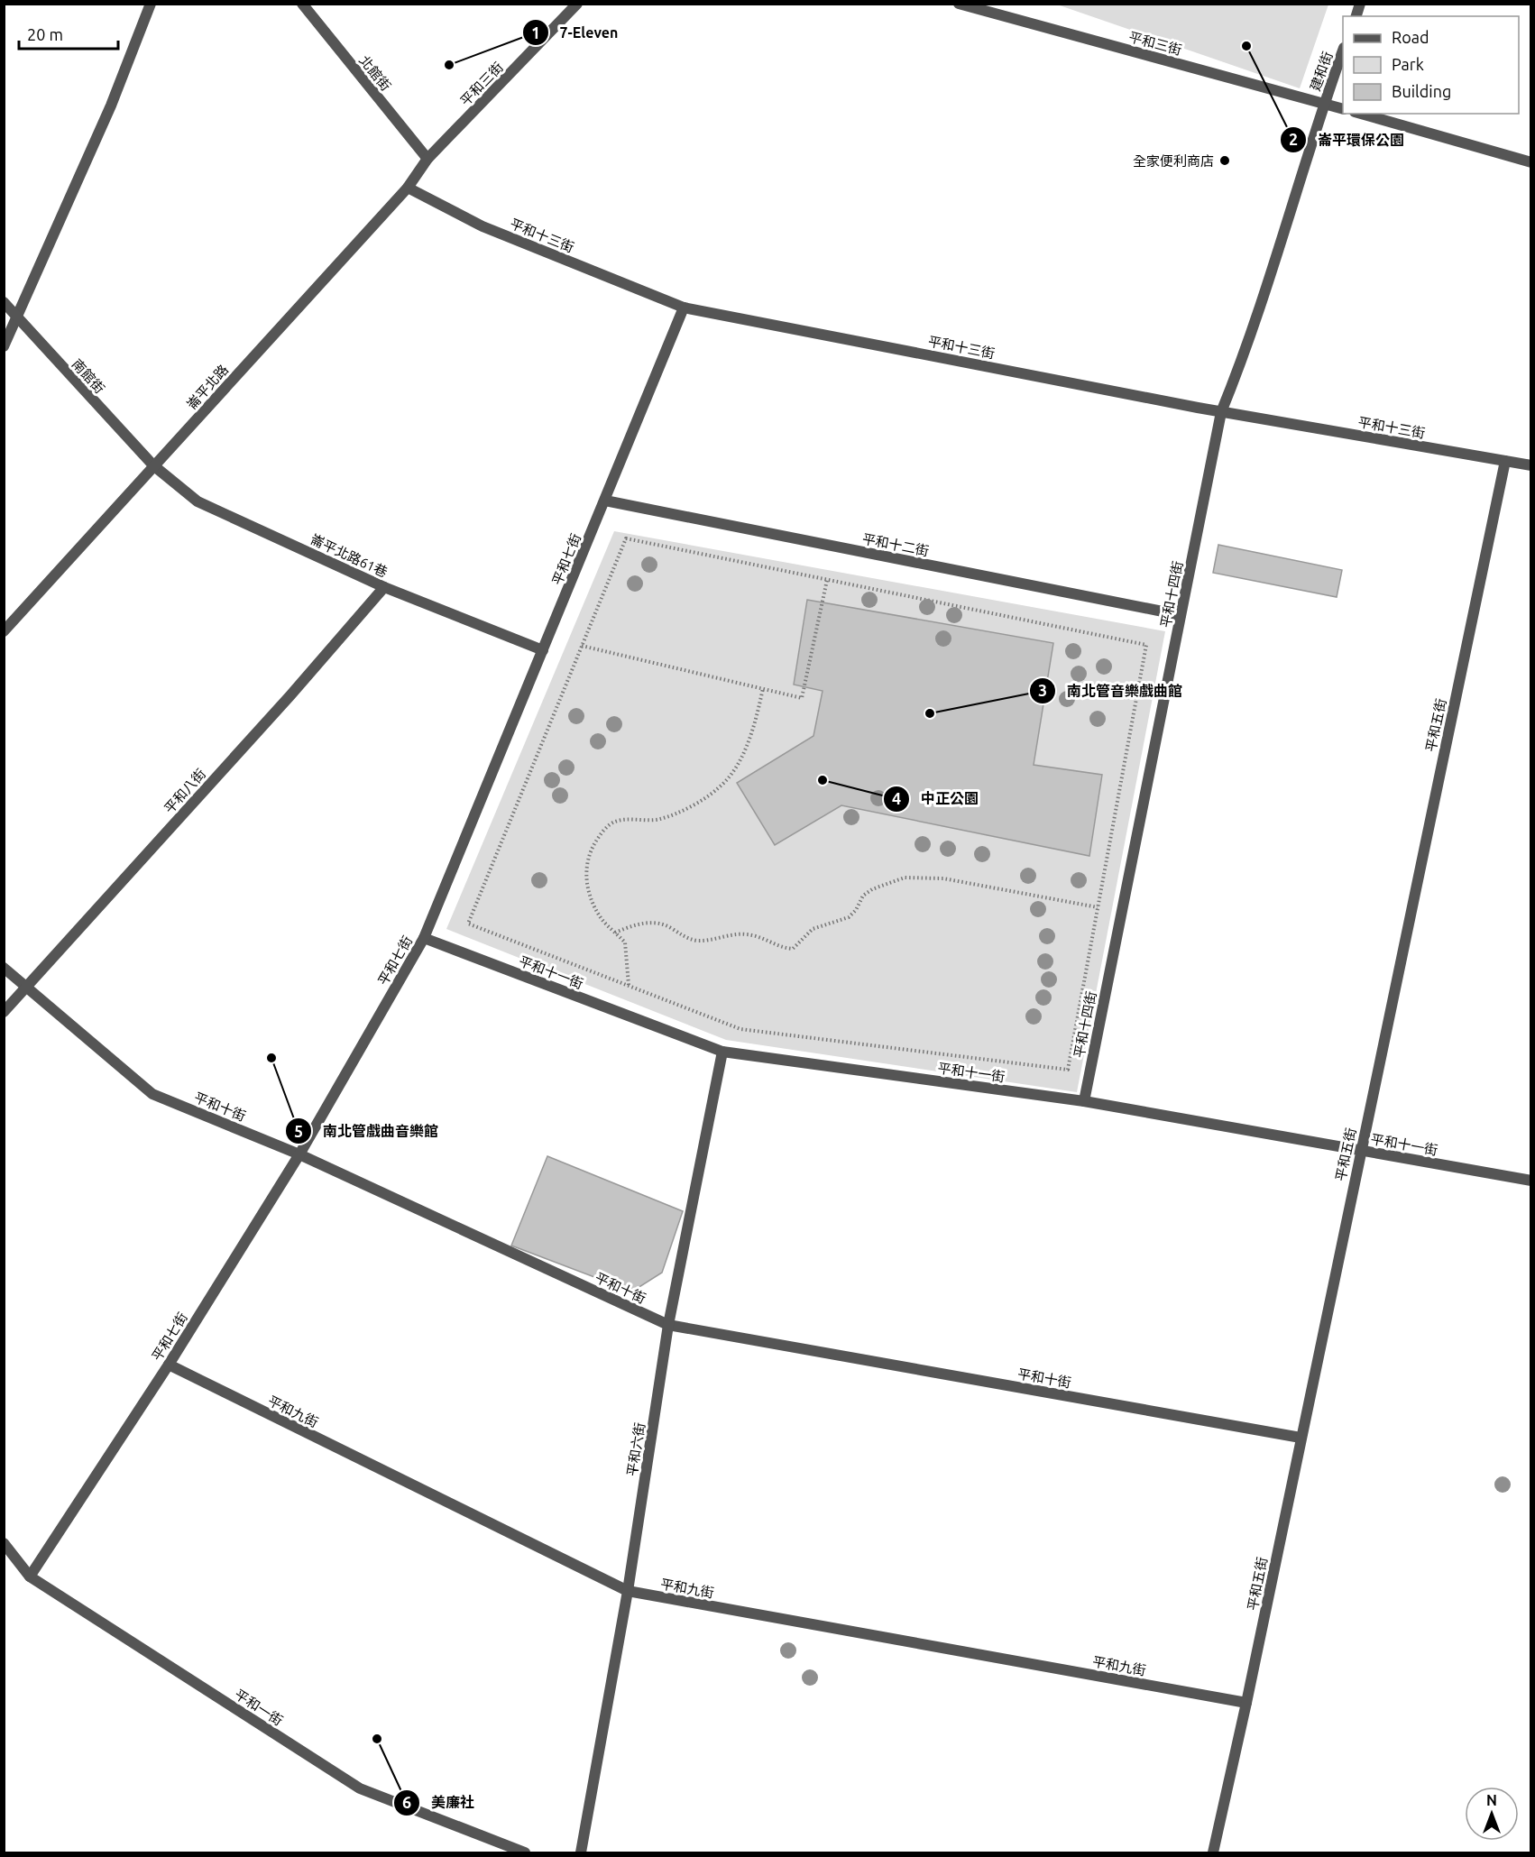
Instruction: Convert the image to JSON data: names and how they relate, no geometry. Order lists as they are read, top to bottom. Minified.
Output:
{"streets":{"street":["平和三街","建和街","北館街","平和十三街","南館街","崙平北路","平和十二街","崙平北路61巷","平和七街","平和十四街","平和五街","平和八街","平和十一街","平和十街","平和九街","平和六街","平和一街"]},"crossings":[["平和三街","建和街"],["平和三街","北館街"],["平和三街","崙平北路"],["平和三街","平和十四街"],["建和街","平和十四街"],["北館街","崙平北路"],["平和十三街","崙平北路"],["平和十三街","平和七街"],["平和十三街","平和十四街"],["平和十三街","平和五街"],["南館街","崙平北路"],["南館街","崙平北路61巷"],["崙平北路","崙平北路61巷"],["平和十二街","平和七街"],["平和十二街","平和十四街"],["崙平北路61巷","平和七街"],["崙平北路61巷","平和八街"],["平和七街","平和十一街"],["平和七街","平和十街"],["平和七街","平和九街"],["平和七街","平和一街"],["平和十四街","平和十一街"],["平和五街","平和十一街"],["平和五街","平和十街"],["平和五街","平和九街"],["平和八街","平和十街"],["平和十一街","平和六街"],["平和十街","平和六街"],["平和九街","平和六街"]],"places":["崙平環保公園","7-Eleven","全家便利商店","南北管音樂戲曲館","中正公園","南北管戲曲音樂館","美廉社"],"legend":["Road","Park","Building"],"scale_bar":"20 m","north":"top"}
